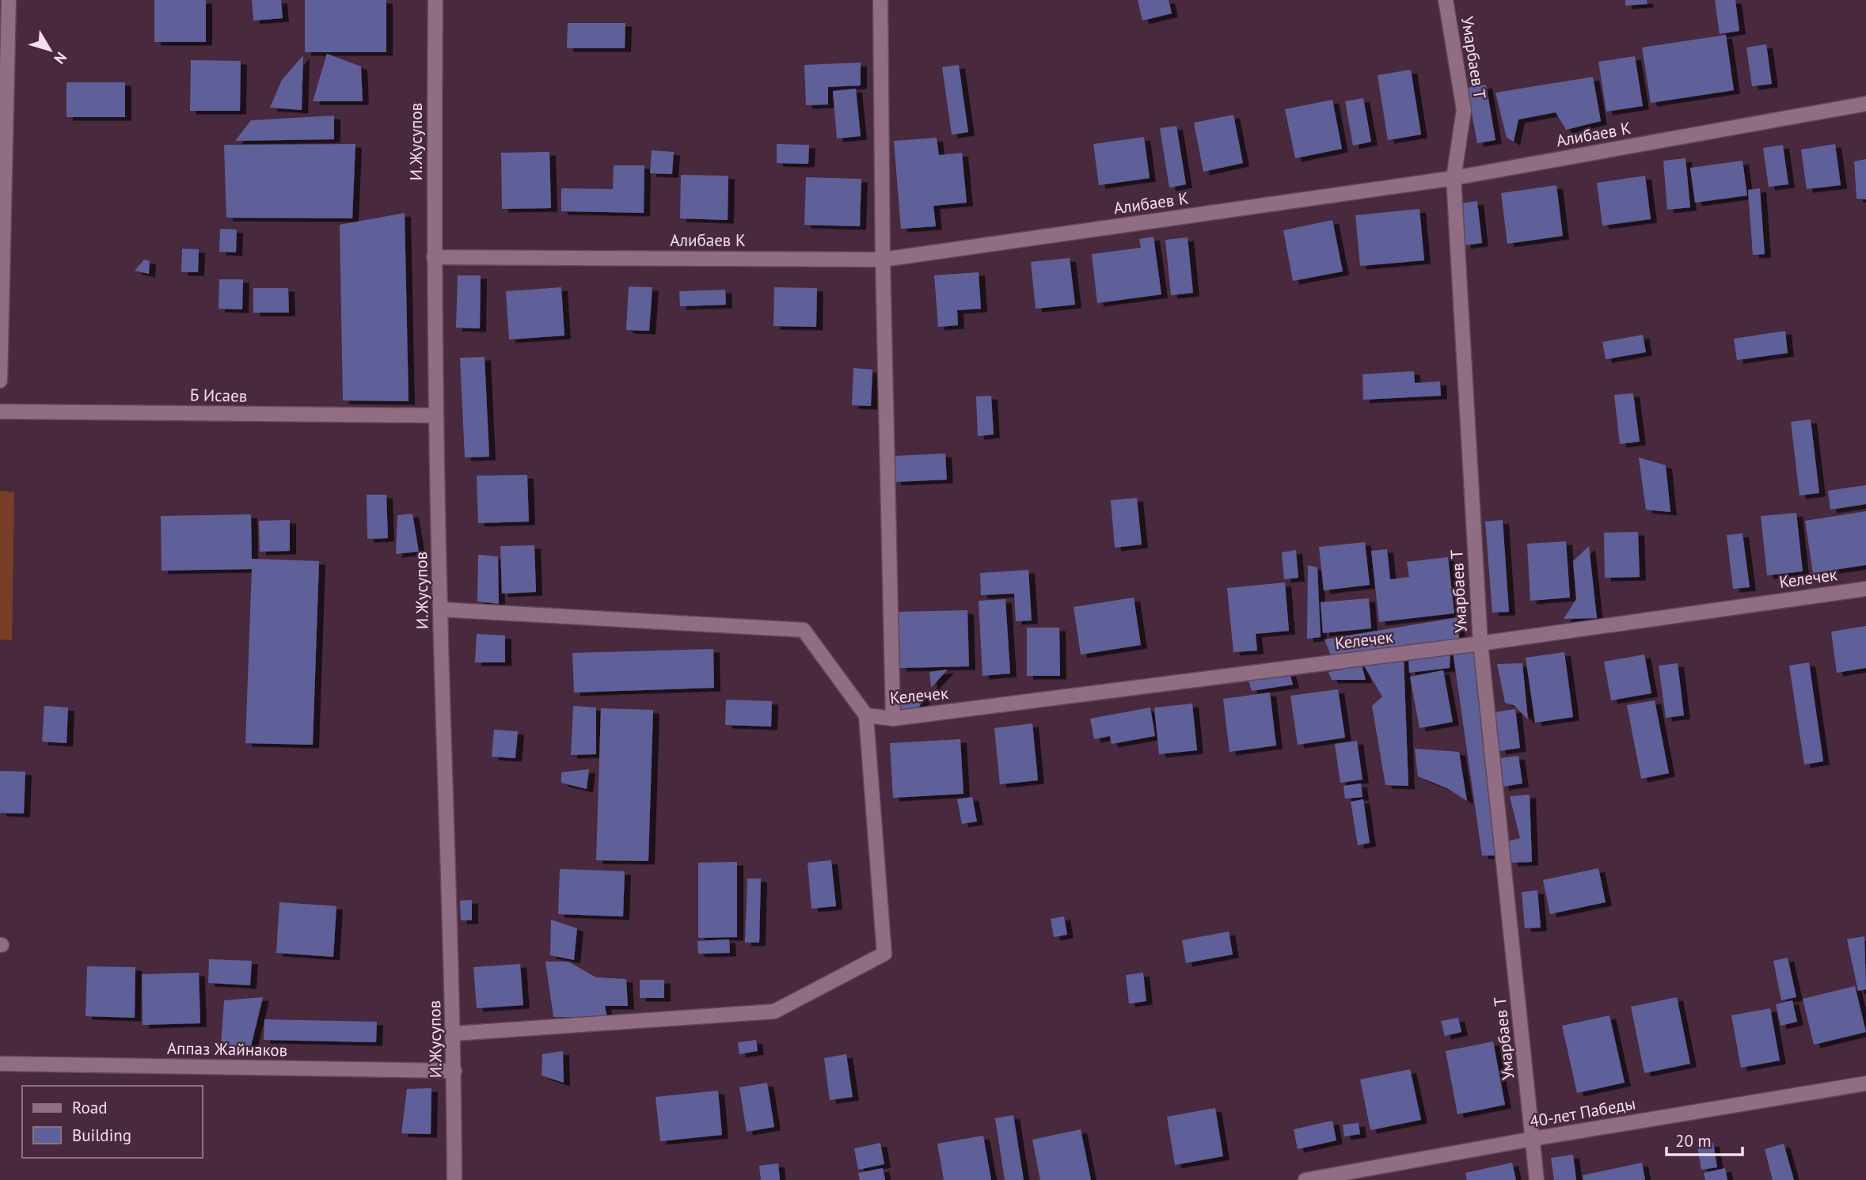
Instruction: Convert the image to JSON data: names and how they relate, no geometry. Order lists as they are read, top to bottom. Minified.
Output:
{"streets":{"street":["Умарбаев Т","Алибаев К","И.Жусупов","Б Исаев","Келечек","Аппаз Жайнаков","40-лет Пабеды"]},"crossings":[["Умарбаев Т","Алибаев К"],["Умарбаев Т","Келечек"],["Умарбаев Т","40-лет Пабеды"],["Алибаев К","И.Жусупов"],["И.Жусупов","Б Исаев"],["И.Жусупов","Аппаз Жайнаков"]],"legend":["Road","Building"],"scale_bar":"20 m","north":"bottom right"}
